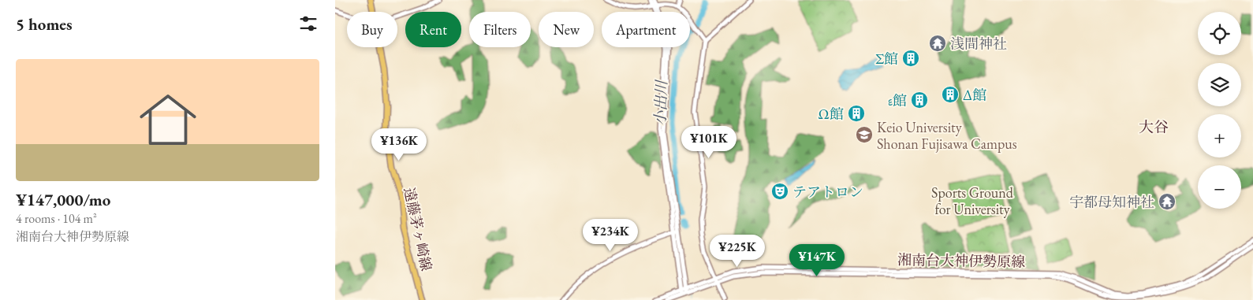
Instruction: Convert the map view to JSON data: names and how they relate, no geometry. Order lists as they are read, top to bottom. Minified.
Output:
{"streets":{"main road":["遠藤茅ヶ崎線"],"street":["湘南台大神伊勢原線"]},"districts":["大谷"],"water":["小出川"],"parks":["Sports Ground for University"],"places":{"temple":["浅間神社","宇都母知神社"],"building":["Σ館","Δ館","ε館","Ω館"],"school or university":["Keio University Shonan Fujisawa Campus"],"theatre":["テアトロン"]},"page":{"heading":"5 homes","map_buttons":["+","−"],"chip":["Buy","Rent","Filters","New","Apartment"],"list":[{"name":"¥147,000/mo","note":"4 rooms · 104 m² · 湘南台大神伊勢原線"}],"price":["¥101K","¥136K","¥234K","¥225K","¥147K"]}}
